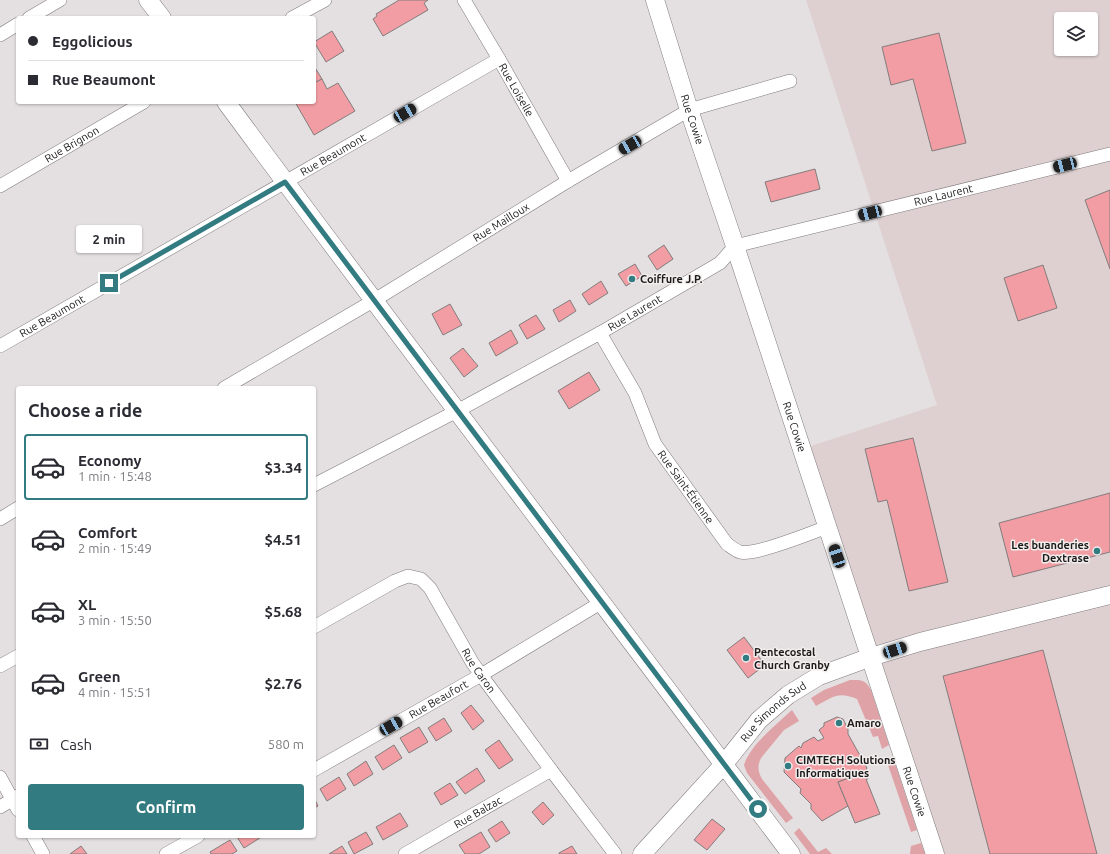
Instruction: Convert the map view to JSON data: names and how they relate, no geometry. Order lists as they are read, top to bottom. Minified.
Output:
{"streets":{"street":["Rue Loiselle","Rue Cowie","Rue Brignon","Rue Beaumont","Rue Laurent","Rue Mailloux","Rue Saint-Étienne","Rue Caron","Rue Beaufort","Rue Simonds Sud","Rue Balzac"]},"crossings":[["Rue Loiselle","Rue Beaumont"],["Rue Loiselle","Rue Mailloux"],["Rue Cowie","Rue Laurent"],["Rue Cowie","Rue Mailloux"],["Rue Cowie","Rue Saint-Étienne"],["Rue Cowie","Rue Simonds Sud"],["Rue Laurent","Rue Saint-Étienne"],["Rue Caron","Rue Beaufort"],["Rue Caron","Rue Balzac"]],"places":["Coiffure J.P.","Les buanderies Dextrase","Pentecostal Church Granby","Amaro","CIMTECH Solutions Informatiques"],"page":{"banner":["Eggolicious","Rue Beaumont"],"bubble":"2 min","heading":"Choose a ride","list":[{"name":"Economy","note":"1 min · 15:48","value":"$3.34"},{"name":"Comfort","note":"2 min · 15:49","value":"$4.51"},{"name":"XL","note":"3 min · 15:50","value":"$5.68"},{"name":"Green","note":"4 min · 15:51","value":"$2.76"}],"pay":["Cash","580 m"],"buttons":"Confirm"}}
